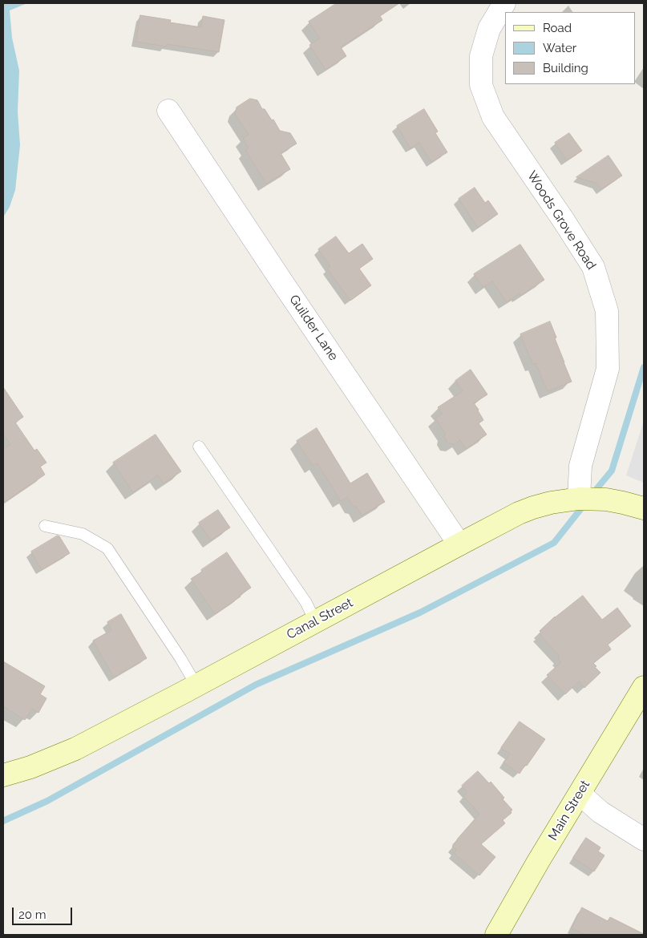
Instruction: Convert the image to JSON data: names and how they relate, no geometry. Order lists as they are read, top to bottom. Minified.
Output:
{"streets":{"main road":["Canal Street","Main Street"],"street":["Woods Grove Road","Guilder Lane"]},"crossings":[["Woods Grove Road","Canal Street"],["Guilder Lane","Canal Street"]],"legend":["Road","Water","Building"],"scale_bar":"20 m"}
